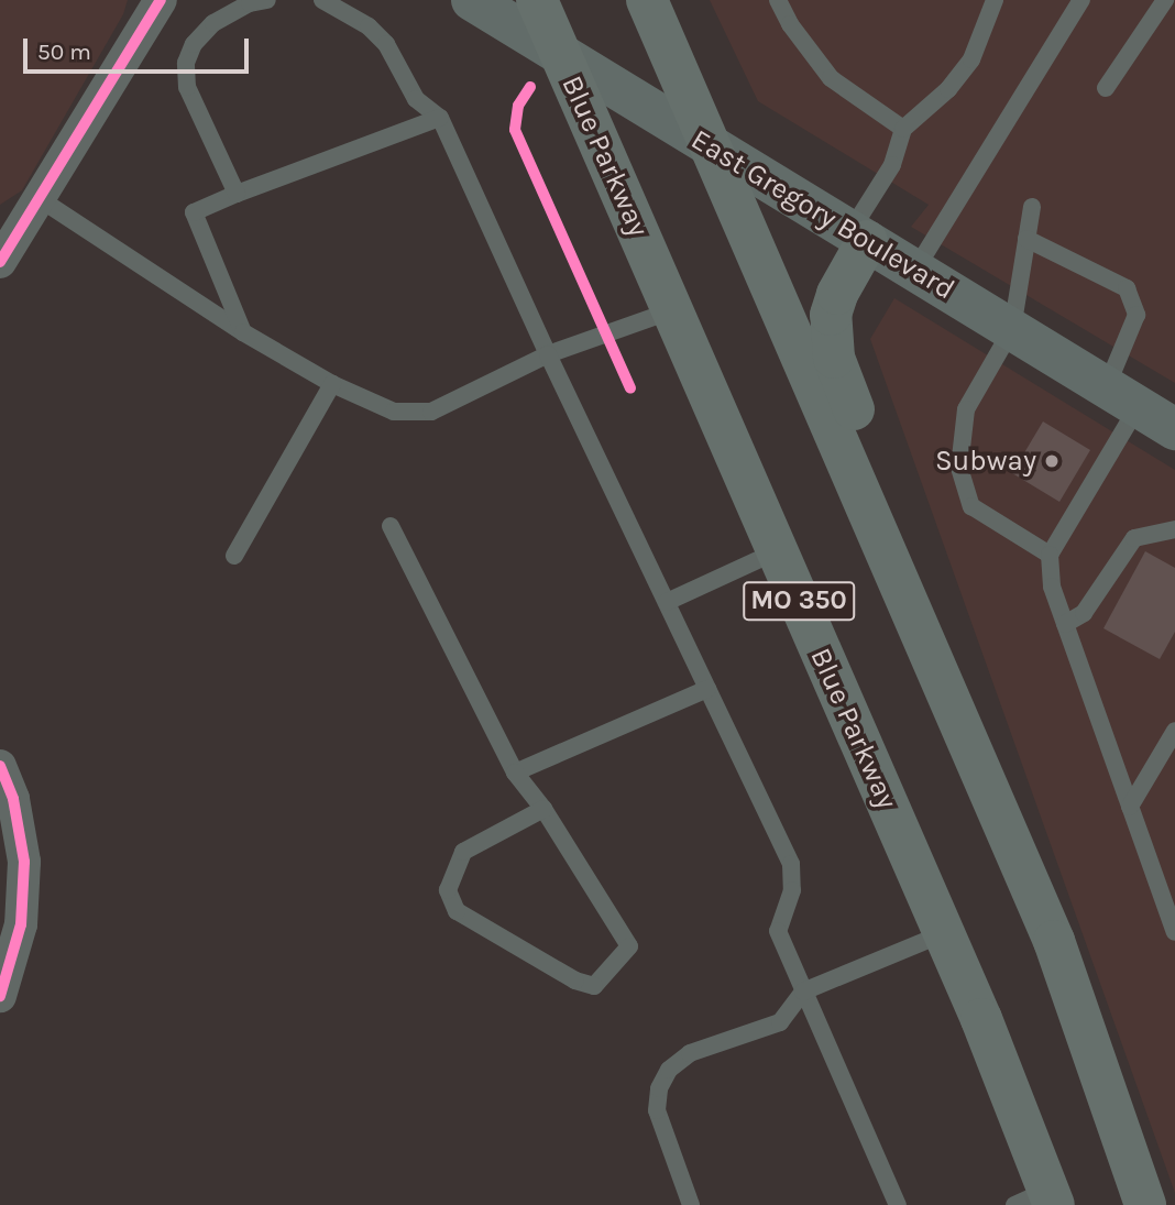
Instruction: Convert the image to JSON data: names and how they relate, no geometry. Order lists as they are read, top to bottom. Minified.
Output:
{"streets":{"highway":["Blue Parkway","MO 350"],"main road":["East Gregory Boulevard"]},"crossings":[["Blue Parkway","East Gregory Boulevard"],["East Gregory Boulevard","MO 350"]],"places":["Subway"],"scale_bar":"50 m"}
